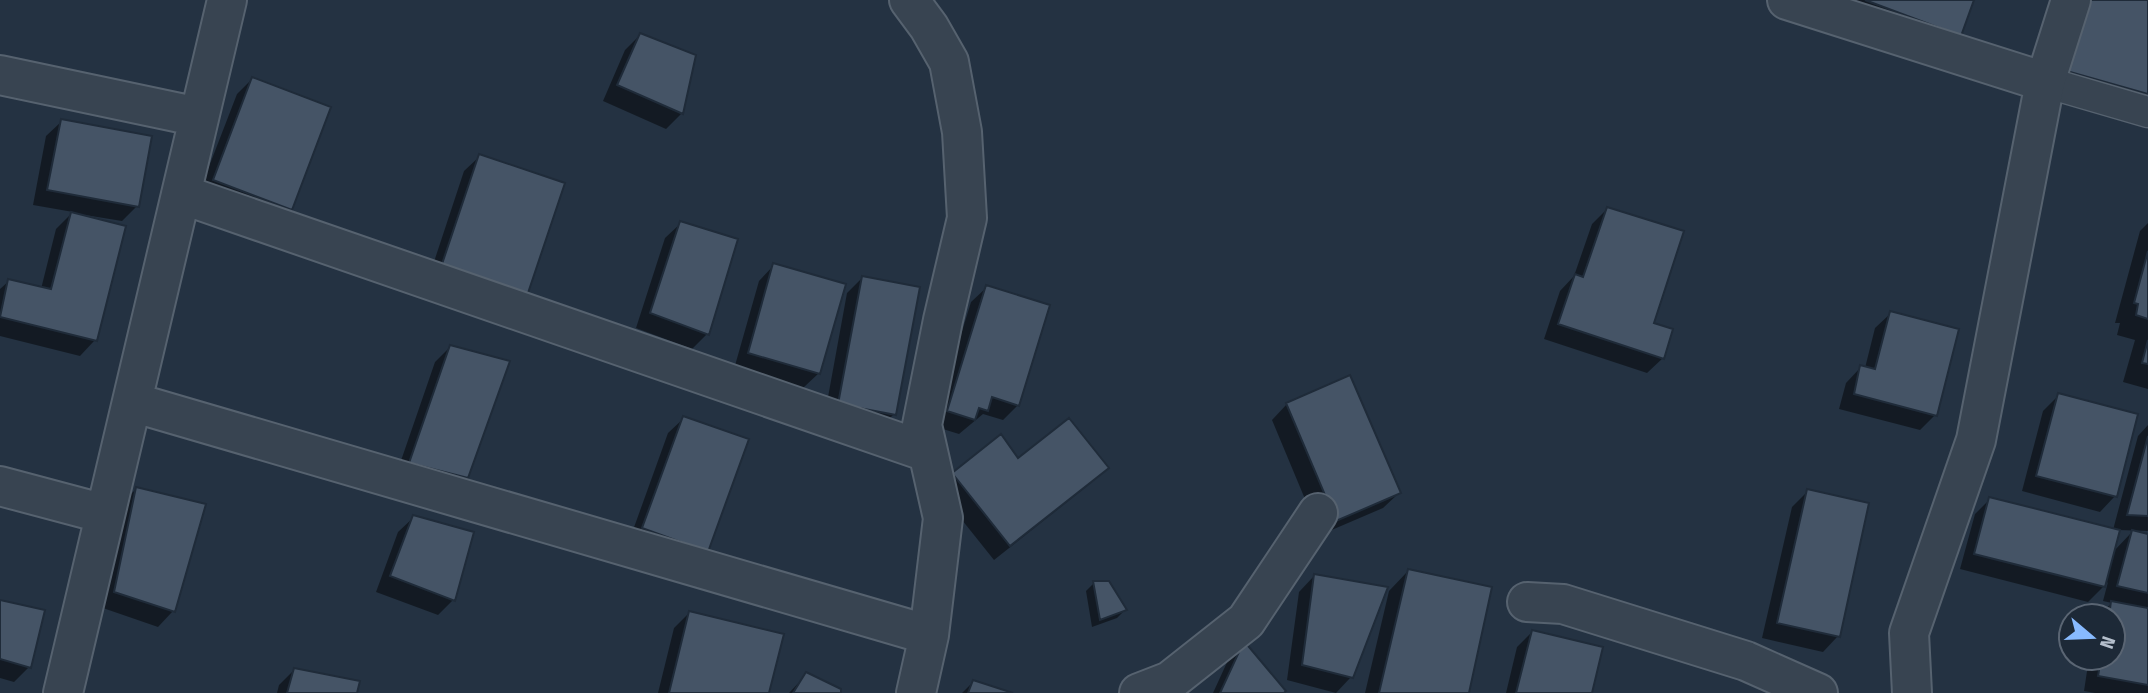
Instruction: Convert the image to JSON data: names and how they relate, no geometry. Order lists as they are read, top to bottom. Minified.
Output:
{"north":"right"}
